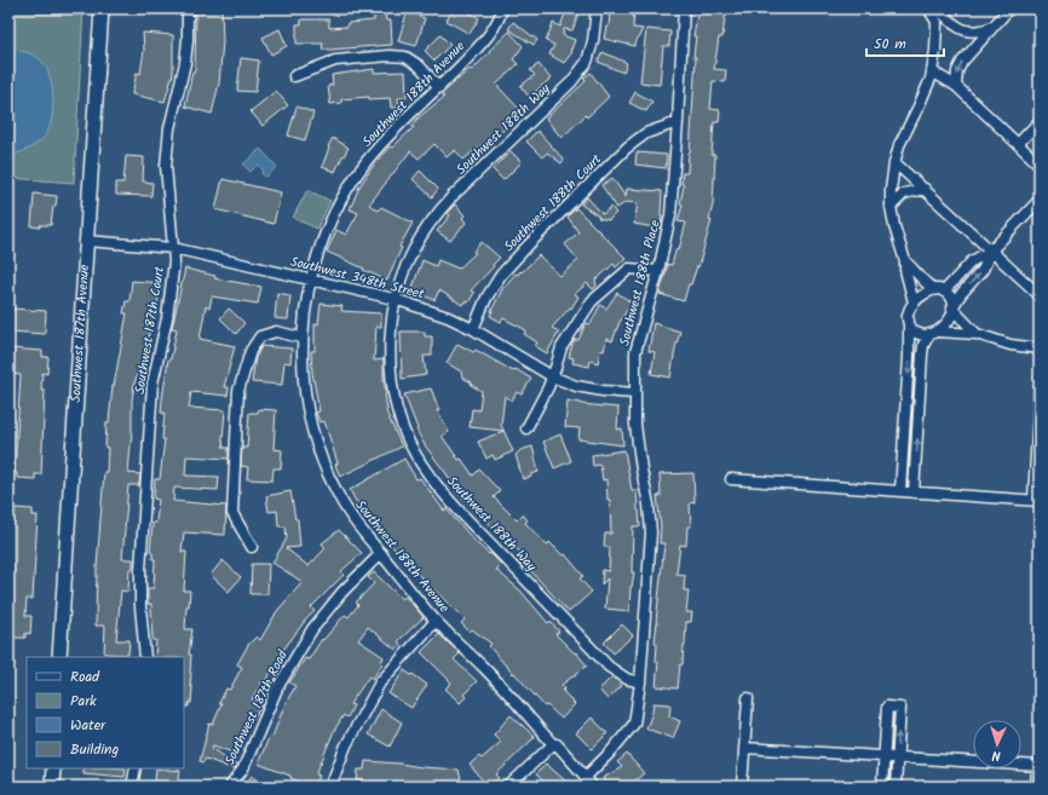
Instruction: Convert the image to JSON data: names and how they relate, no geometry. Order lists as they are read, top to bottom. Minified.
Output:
{"streets":{"street":["Southwest 188th Avenue","Southwest 188th Way","Southwest 188th Court","Southwest 348th Street","Southwest 188th Place","Southwest 187th Court","Southwest 187th Avenue","Southwest 187th Road"]},"crossings":[["Southwest 188th Avenue","Southwest 348th Street"],["Southwest 188th Avenue","Southwest 188th Place"],["Southwest 188th Avenue","Southwest 187th Road"],["Southwest 188th Way","Southwest 348th Street"],["Southwest 188th Way","Southwest 188th Place"],["Southwest 188th Court","Southwest 348th Street"],["Southwest 188th Court","Southwest 188th Place"],["Southwest 348th Street","Southwest 188th Place"],["Southwest 348th Street","Southwest 187th Court"],["Southwest 348th Street","Southwest 187th Avenue"]],"legend":["Road","Park","Water","Building"],"scale_bar":"50 m","north":"bottom"}
